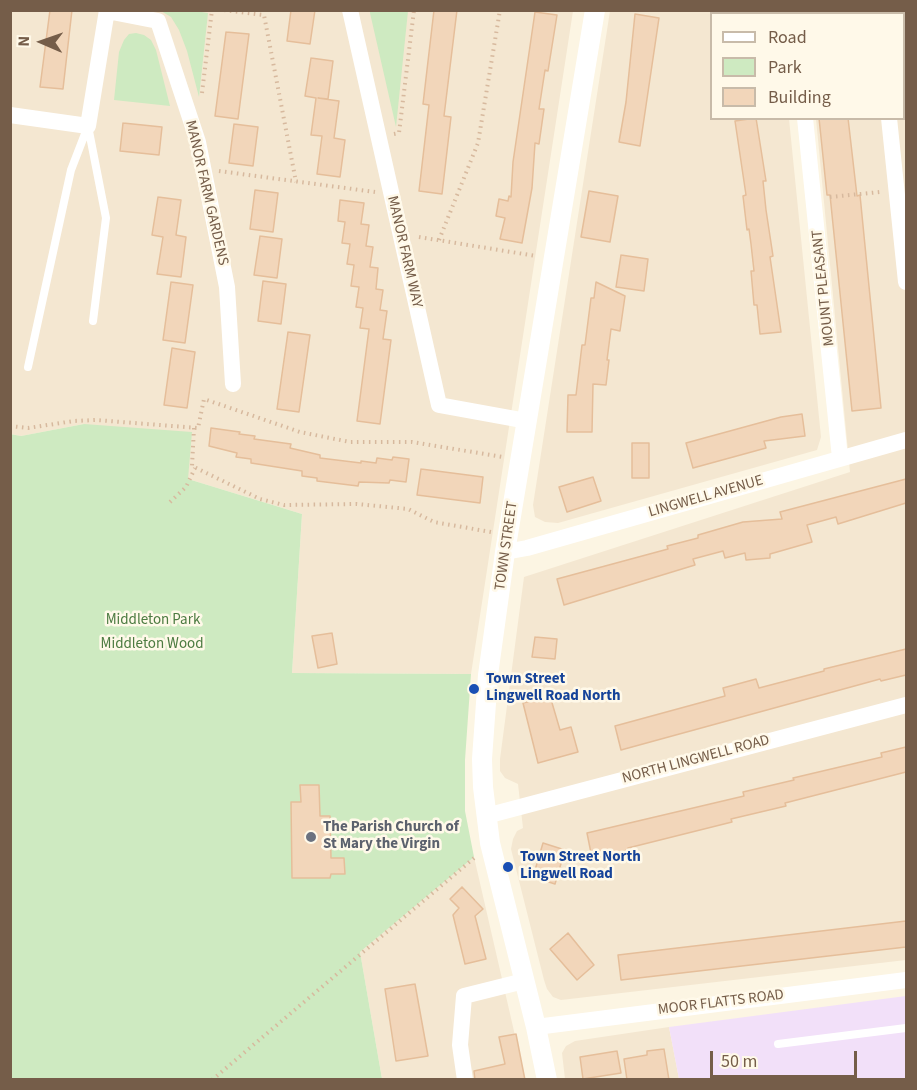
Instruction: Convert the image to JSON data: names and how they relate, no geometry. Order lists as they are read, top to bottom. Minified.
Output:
{"streets":{"street":["MANOR FARM GARDENS","MANOR FARM WAY","MOUNT PLEASANT","LINGWELL AVENUE","TOWN STREET","NORTH LINGWELL ROAD","MOOR FLATTS ROAD"]},"crossings":[["MANOR FARM WAY","TOWN STREET"],["MOUNT PLEASANT","LINGWELL AVENUE"],["LINGWELL AVENUE","TOWN STREET"],["TOWN STREET","NORTH LINGWELL ROAD"],["TOWN STREET","MOOR FLATTS ROAD"]],"parks":["Middleton Park","Middleton Wood"],"places":["Town Street Lingwell Road North","The Parish Church of St Mary the Virgin","Town Street North Lingwell Road"],"legend":["Road","Park","Building"],"scale_bar":"50 m","north":"left"}
